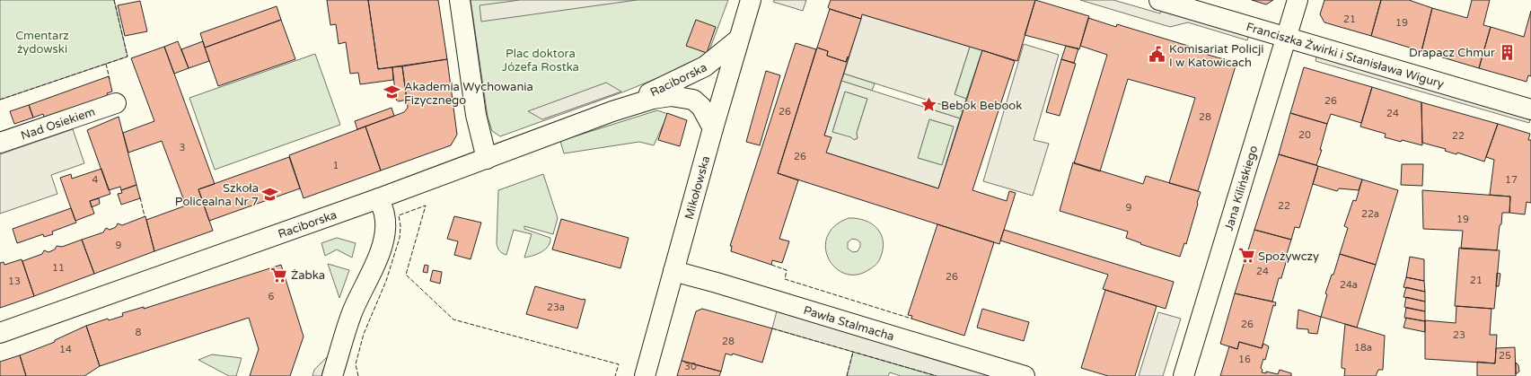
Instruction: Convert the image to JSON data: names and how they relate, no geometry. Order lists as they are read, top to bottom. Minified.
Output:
{"streets":{"street":["Franciszka Żwirki i Stanisława Wigury","Raciborska","Nad Osiekiem","Mikołowska","Jana Kilińskiego","Pawła Stalmacha"]},"crossings":[["Franciszka Żwirki i Stanisława Wigury","Jana Kilińskiego"],["Raciborska","Mikołowska"],["Mikołowska","Pawła Stalmacha"]],"parks":["Cmentarz żydowski","Plac doktora Józefa Rostka"],"places":{"building":["Drapacz Chmur"],"public building":["Komisariat Policji I w Katowicach"],"school or university":["Akademia Wychowania Fizycznego","Szkoła Policealna Nr 7"],"place":["Bebok Bebook"],"supermarket":["Spożywczy","Żabka"]},"house_numbers":["21","19","26","26","24","28","20","22","3","26","1","4","17","22","9","22a","19","9","11","24","26","21","13","24a","6","23a","26","8","23","28","18a","14","25","16","30"]}
